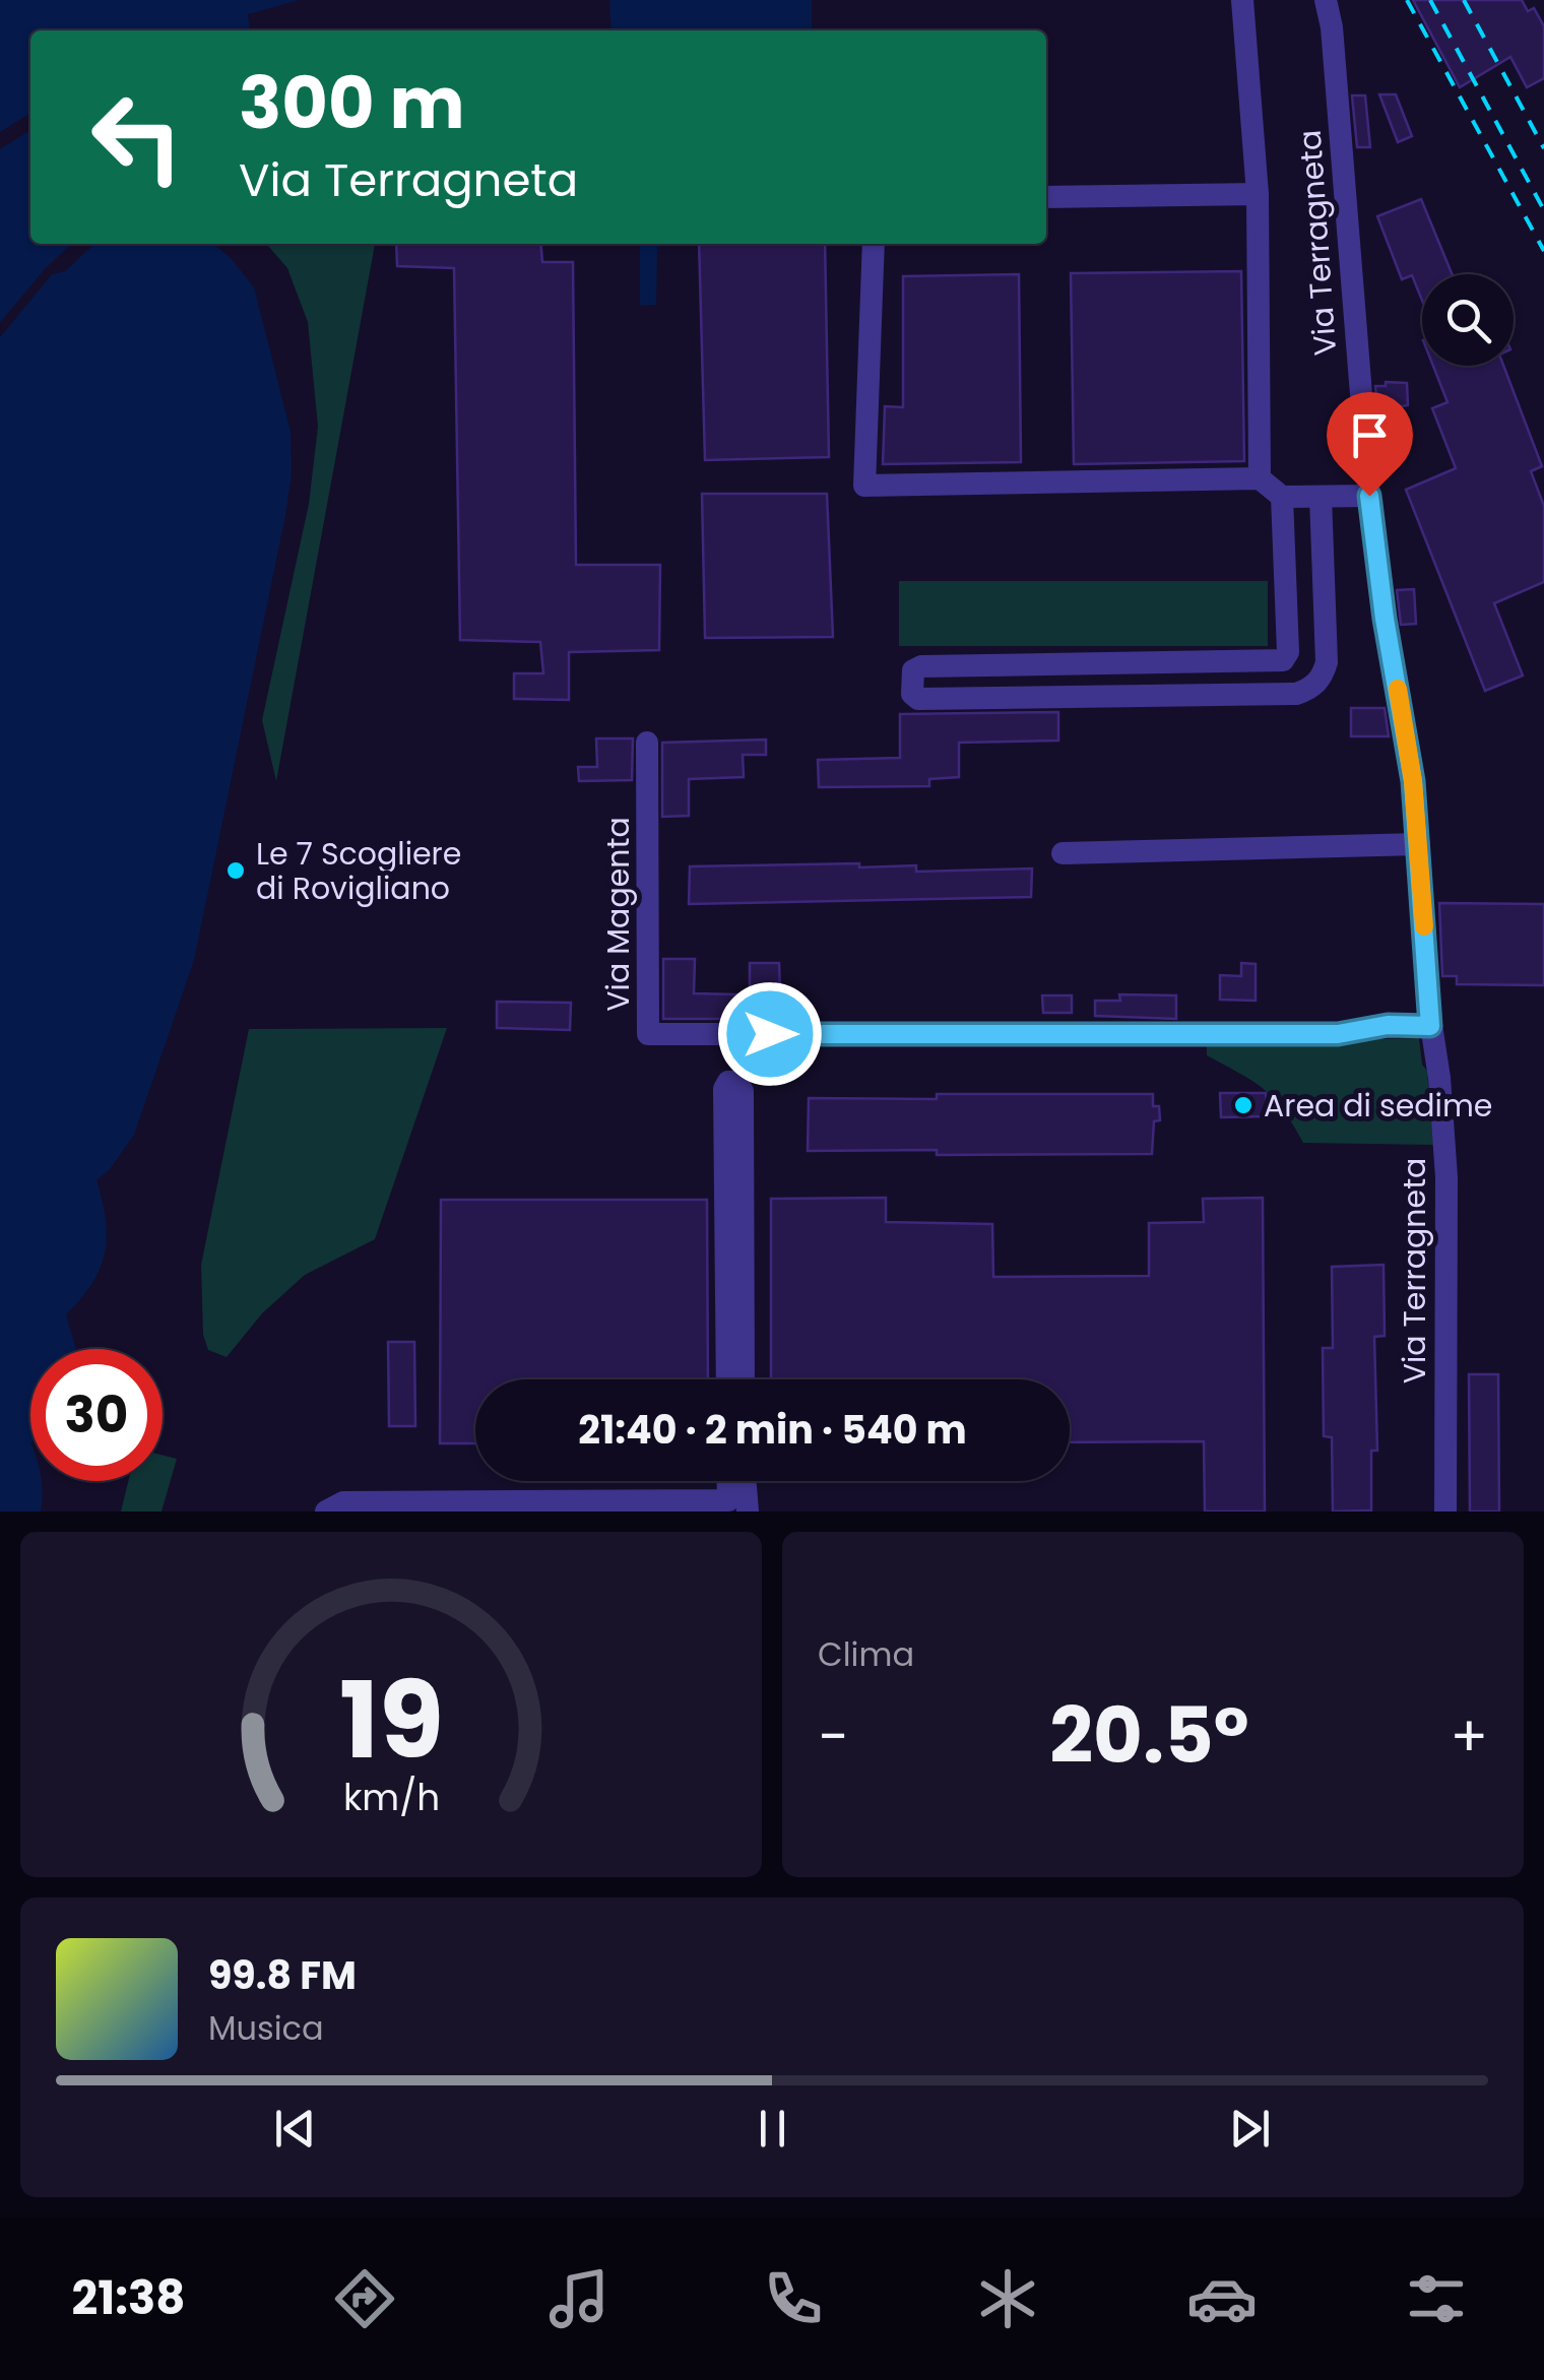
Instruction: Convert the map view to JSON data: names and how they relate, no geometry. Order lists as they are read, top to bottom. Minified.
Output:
{"streets":{"street":["Via Terragneta","Via Magenta"]},"crossings":[["Via Terragneta","Via Magenta"]],"places":["Le 7 Scogliere di Rovigliano","Area di sedime"],"page":{"turn":["300 m","Via Terragneta"],"limit":"30","trip":"21:40 · 2 min · 540 m","tile":"Clima","heat":["−","20.5°","+"],"song":["99.8 FM","Musica"],"tabs":"21:38","gauge":["19","km/h"]}}
